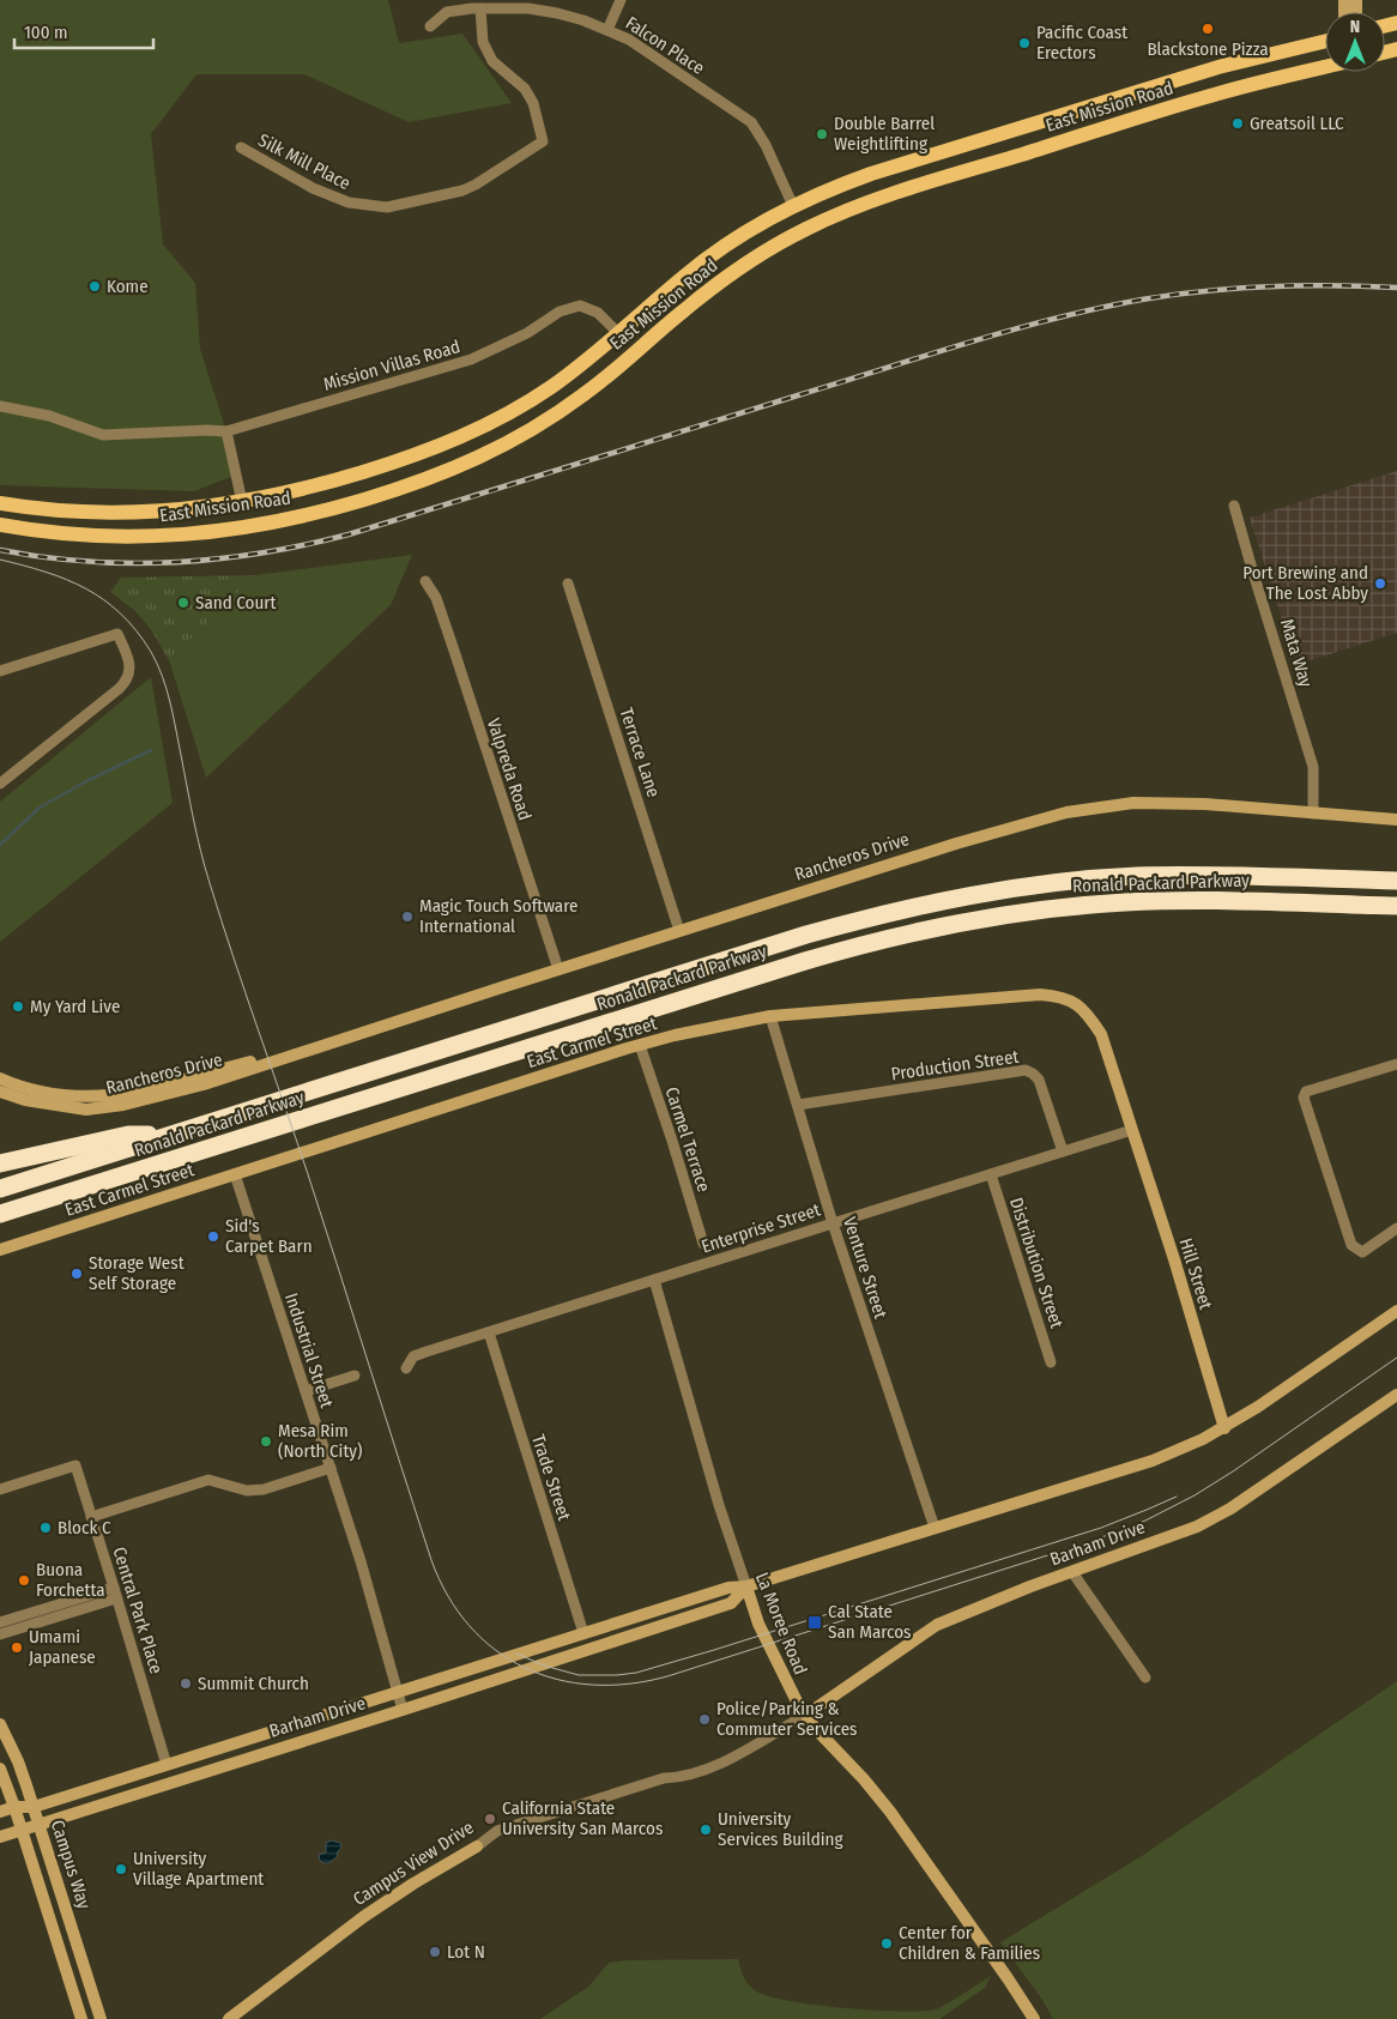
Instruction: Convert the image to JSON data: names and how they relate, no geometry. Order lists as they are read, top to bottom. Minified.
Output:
{"streets":{"highway":["Ronald Packard Parkway"],"main road":["East Mission Road","Rancheros Drive","East Carmel Street","Hill Street","Barham Drive","La Moree Road","Campus View Drive","Campus Way"],"street":["Falcon Place","Silk Mill Place","Mission Villas Road","Mata Way","Terrace Lane","Valpreda Road","Production Street","Carmel Terrace","Enterprise Street","Distribution Street","Venture Street","Industrial Street","Trade Street","Central Park Place"]},"crossings":[["Falcon Place","East Mission Road"],["Falcon Place","Silk Mill Place"],["East Mission Road","Mission Villas Road"],["Mata Way","Rancheros Drive"],["Terrace Lane","Rancheros Drive"],["Valpreda Road","Rancheros Drive"],["East Carmel Street","Carmel Terrace"],["East Carmel Street","Enterprise Street"],["East Carmel Street","Venture Street"],["East Carmel Street","Hill Street"],["East Carmel Street","Industrial Street"],["Production Street","Enterprise Street"],["Production Street","Venture Street"],["Enterprise Street","Distribution Street"],["Enterprise Street","Venture Street"],["Enterprise Street","Hill Street"],["Enterprise Street","Trade Street"],["Enterprise Street","La Moree Road"],["Venture Street","Barham Drive"],["Industrial Street","Barham Drive"],["Trade Street","Barham Drive"],["Barham Drive","Central Park Place"],["Barham Drive","La Moree Road"],["Barham Drive","Campus View Drive"],["Barham Drive","Campus Way"],["La Moree Road","Campus View Drive"]],"places":{"other":["Blackstone Pizza","Pacific Coast Erectors","Greatsoil LLC","Double Barrel Weightlifting","Kome","Port Brewing and The Lost Abby","Sand Court","Magic Touch Software International","My Yard Live","Sid's Carpet Barn","Storage West Self Storage","Mesa Rim (North City)","Block C","Buona Forchetta","Umami Japanese","Summit Church","Police/Parking & Commuter Services","California State University San Marcos","University Services Building","University Village Apartment","Center for Children & Families","Lot N"],"transit":["Cal State San Marcos"]},"scale_bar":"100 m","north":"top"}
